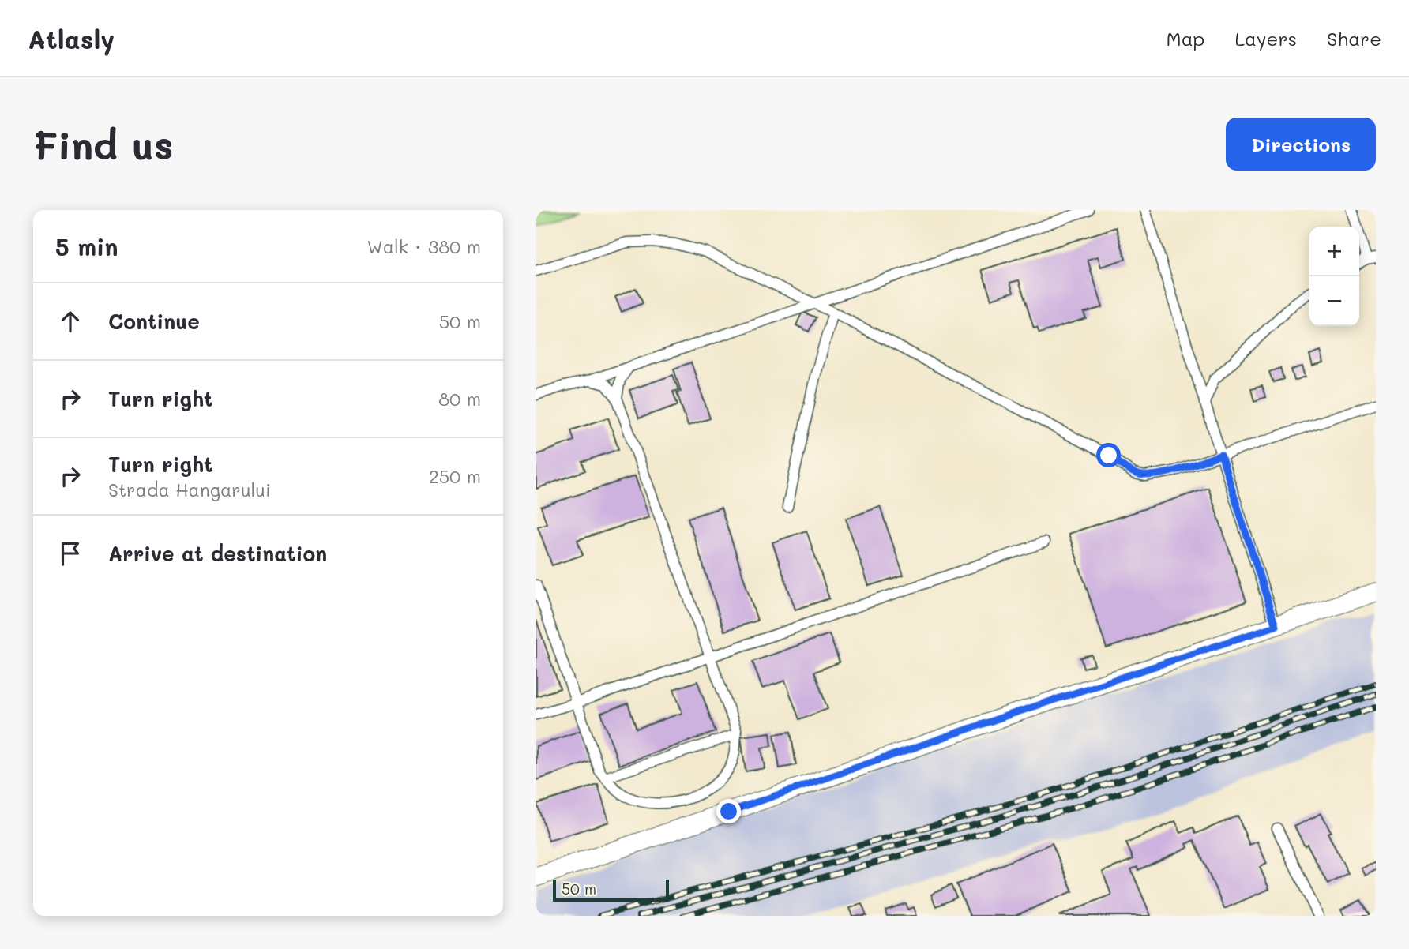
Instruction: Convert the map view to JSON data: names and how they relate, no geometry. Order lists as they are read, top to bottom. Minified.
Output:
{"scale_bar":"50 m","page":{"header":"Atlasly","nav":["Map","Layers","Share"],"buttons":"Directions","title":"Find us","heading":["5 min","Walk · 380 m"],"map_buttons":["+","−"],"list":[["Continue","50 m"],["Turn right","80 m"],["Turn right","Strada Hangarului","250 m"],"Arrive at destination"],"scale":"50 m"}}
